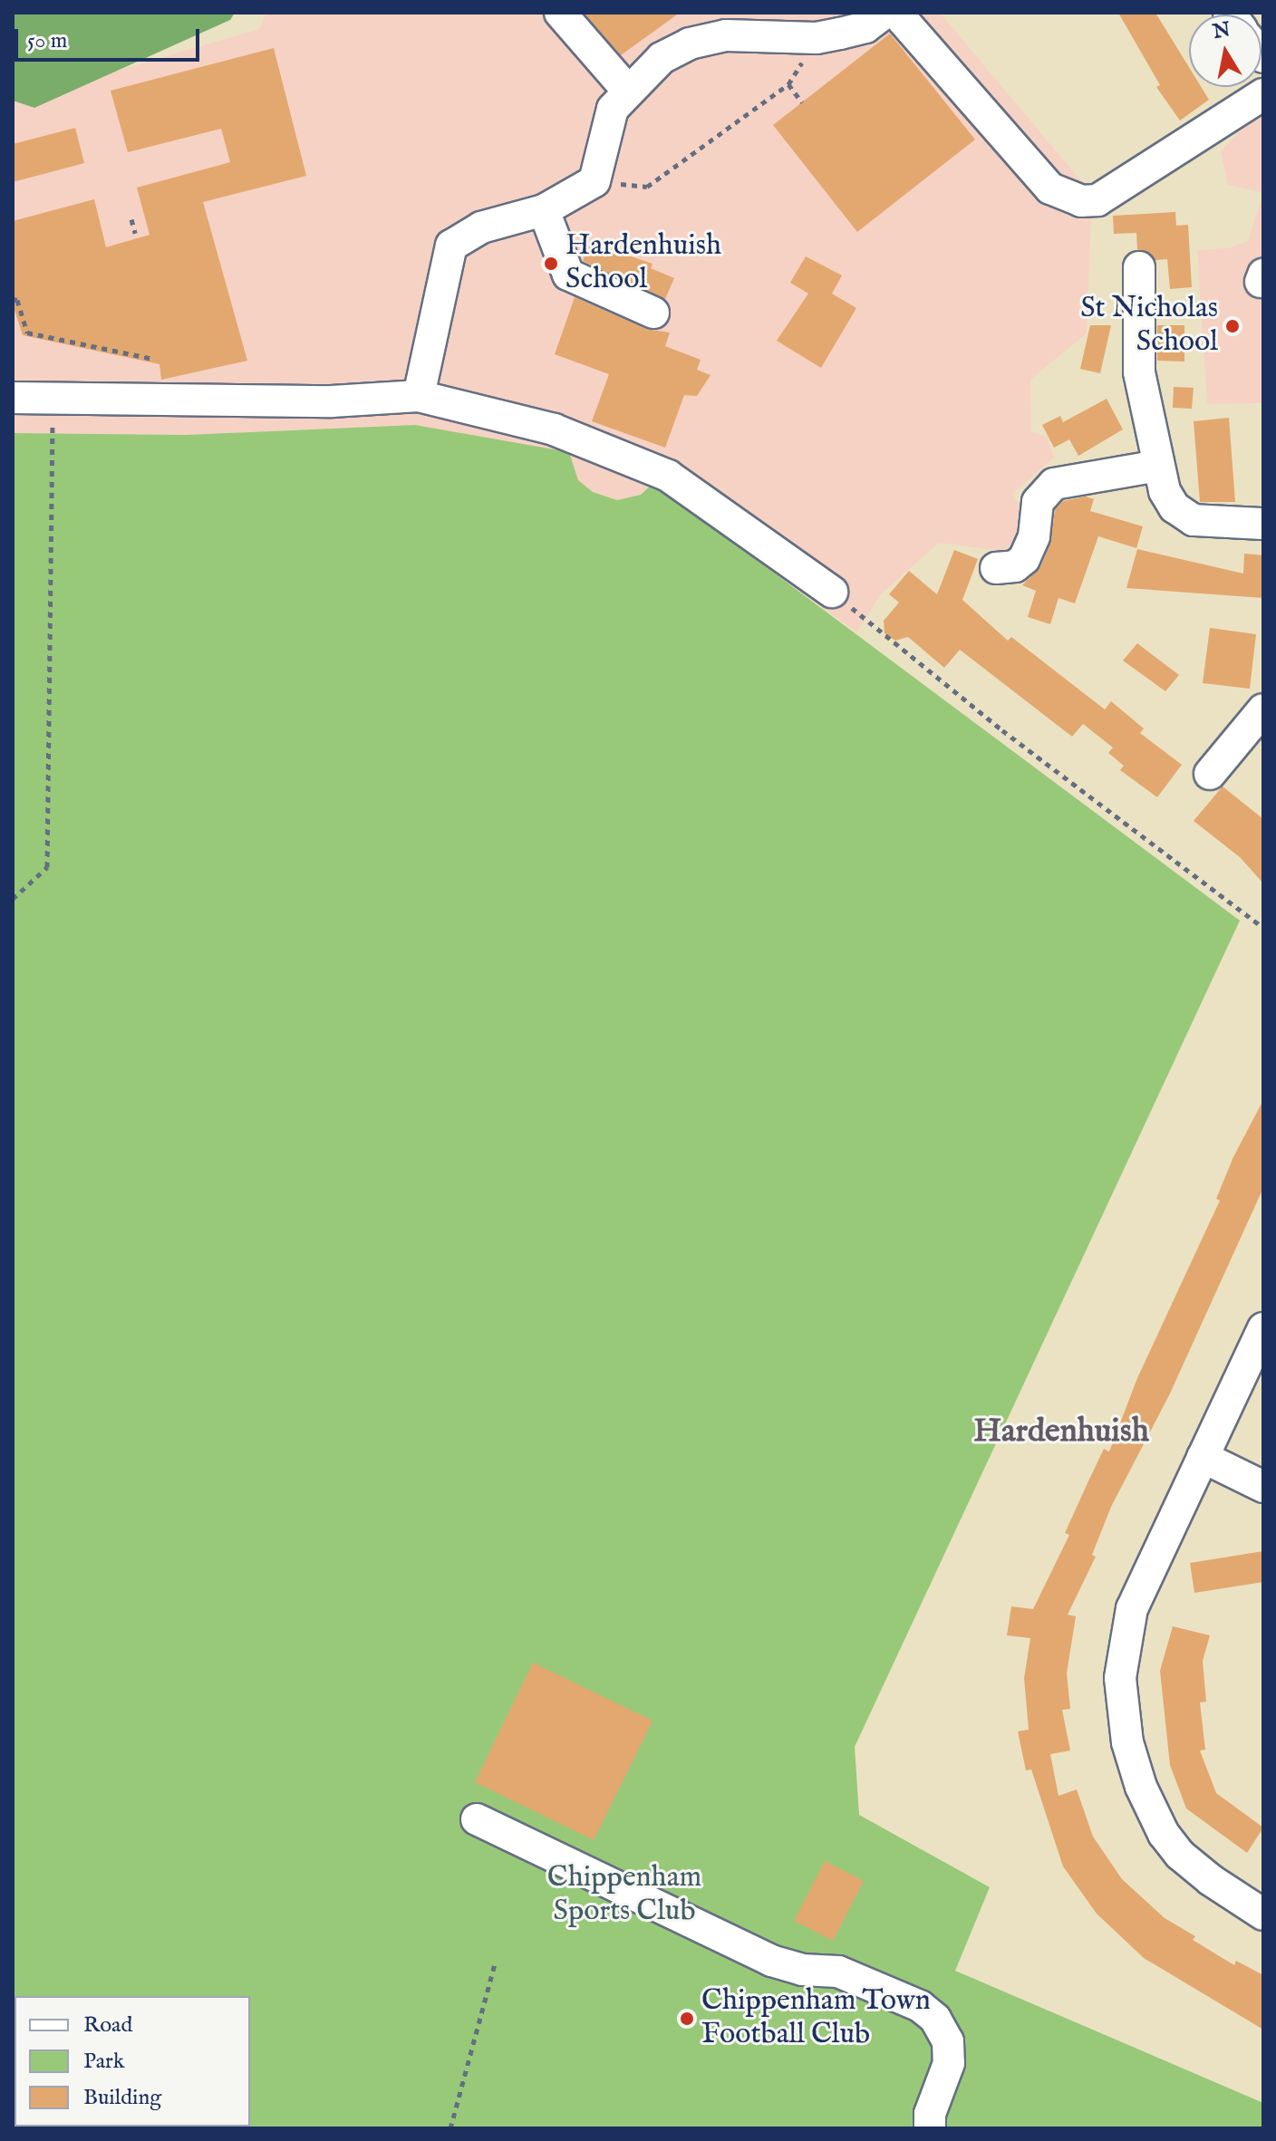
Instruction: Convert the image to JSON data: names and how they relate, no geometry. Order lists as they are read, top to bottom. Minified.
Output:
{"districts":["Hardenhuish"],"parks":["Chippenham Sports Club"],"places":["Hardenhuish School","St Nicholas School","Chippenham Town Football Club"],"legend":["Road","Park","Building"],"scale_bar":"50 m","north":"top"}
